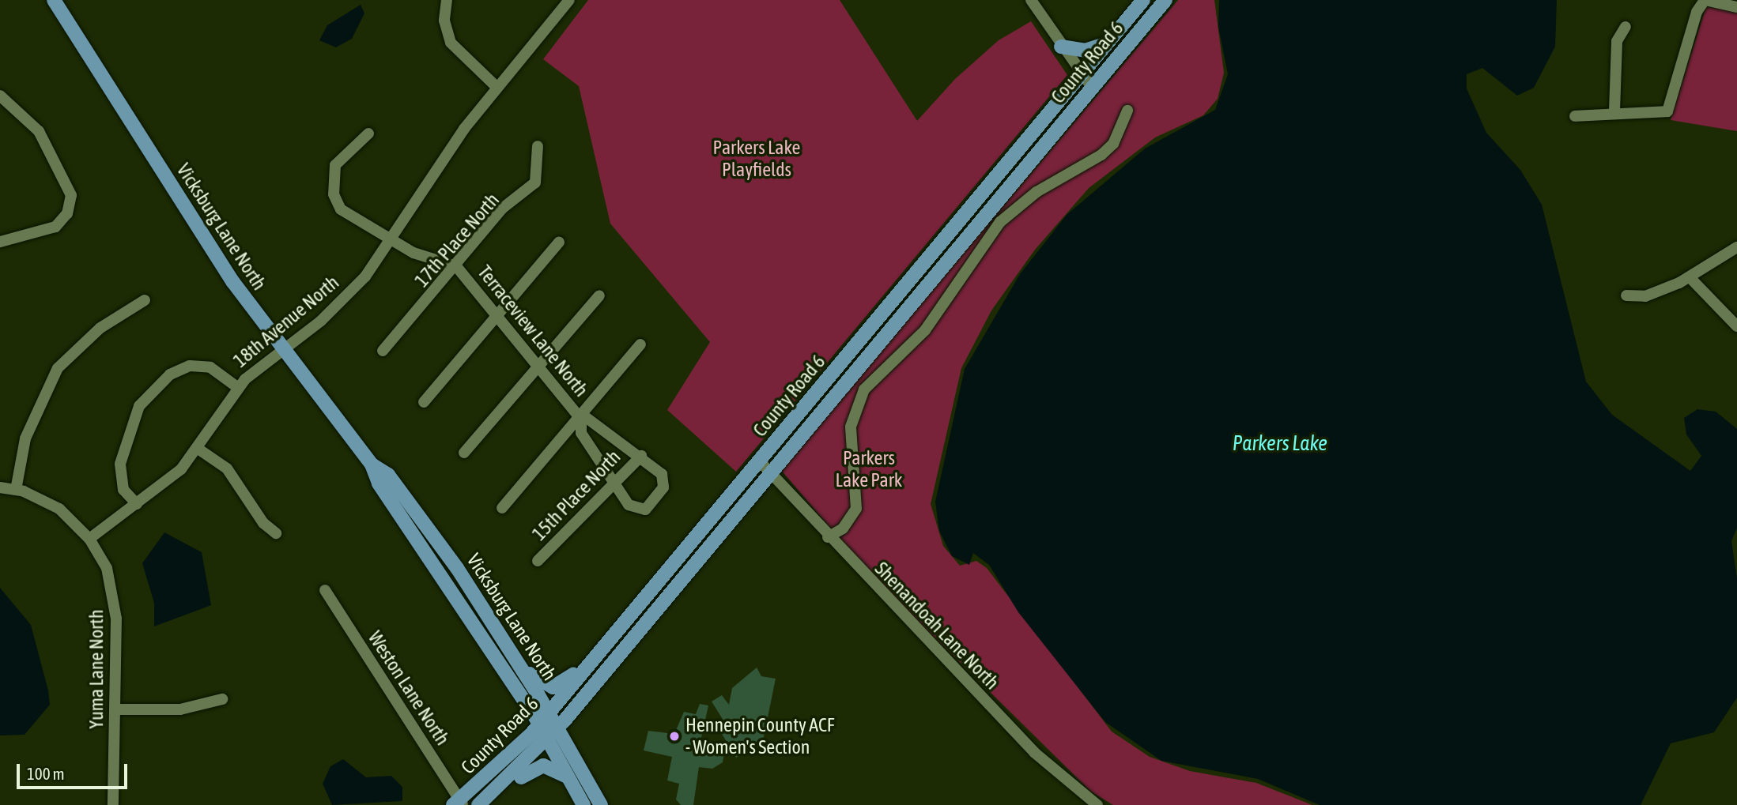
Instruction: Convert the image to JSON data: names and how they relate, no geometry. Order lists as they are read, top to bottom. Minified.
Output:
{"streets":{"main road":["County Road 6","Vicksburg Lane North"],"street":["17th Place North","18th Avenue North","Terraceview Lane North","15th Place North","Shenandoah Lane North","Yuma Lane North","Weston Lane North"]},"crossings":[["County Road 6","Vicksburg Lane North"],["County Road 6","Shenandoah Lane North"],["County Road 6","Weston Lane North"],["Vicksburg Lane North","18th Avenue North"],["17th Place North","Terraceview Lane North"],["18th Avenue North","Terraceview Lane North"],["18th Avenue North","Yuma Lane North"],["Terraceview Lane North","15th Place North"]],"water":["Parkers Lake"],"parks":["Parkers Lake Playfields","Parkers Lake Park"],"places":["Hennepin County ACF - Women's Section"],"scale_bar":"100 m"}
